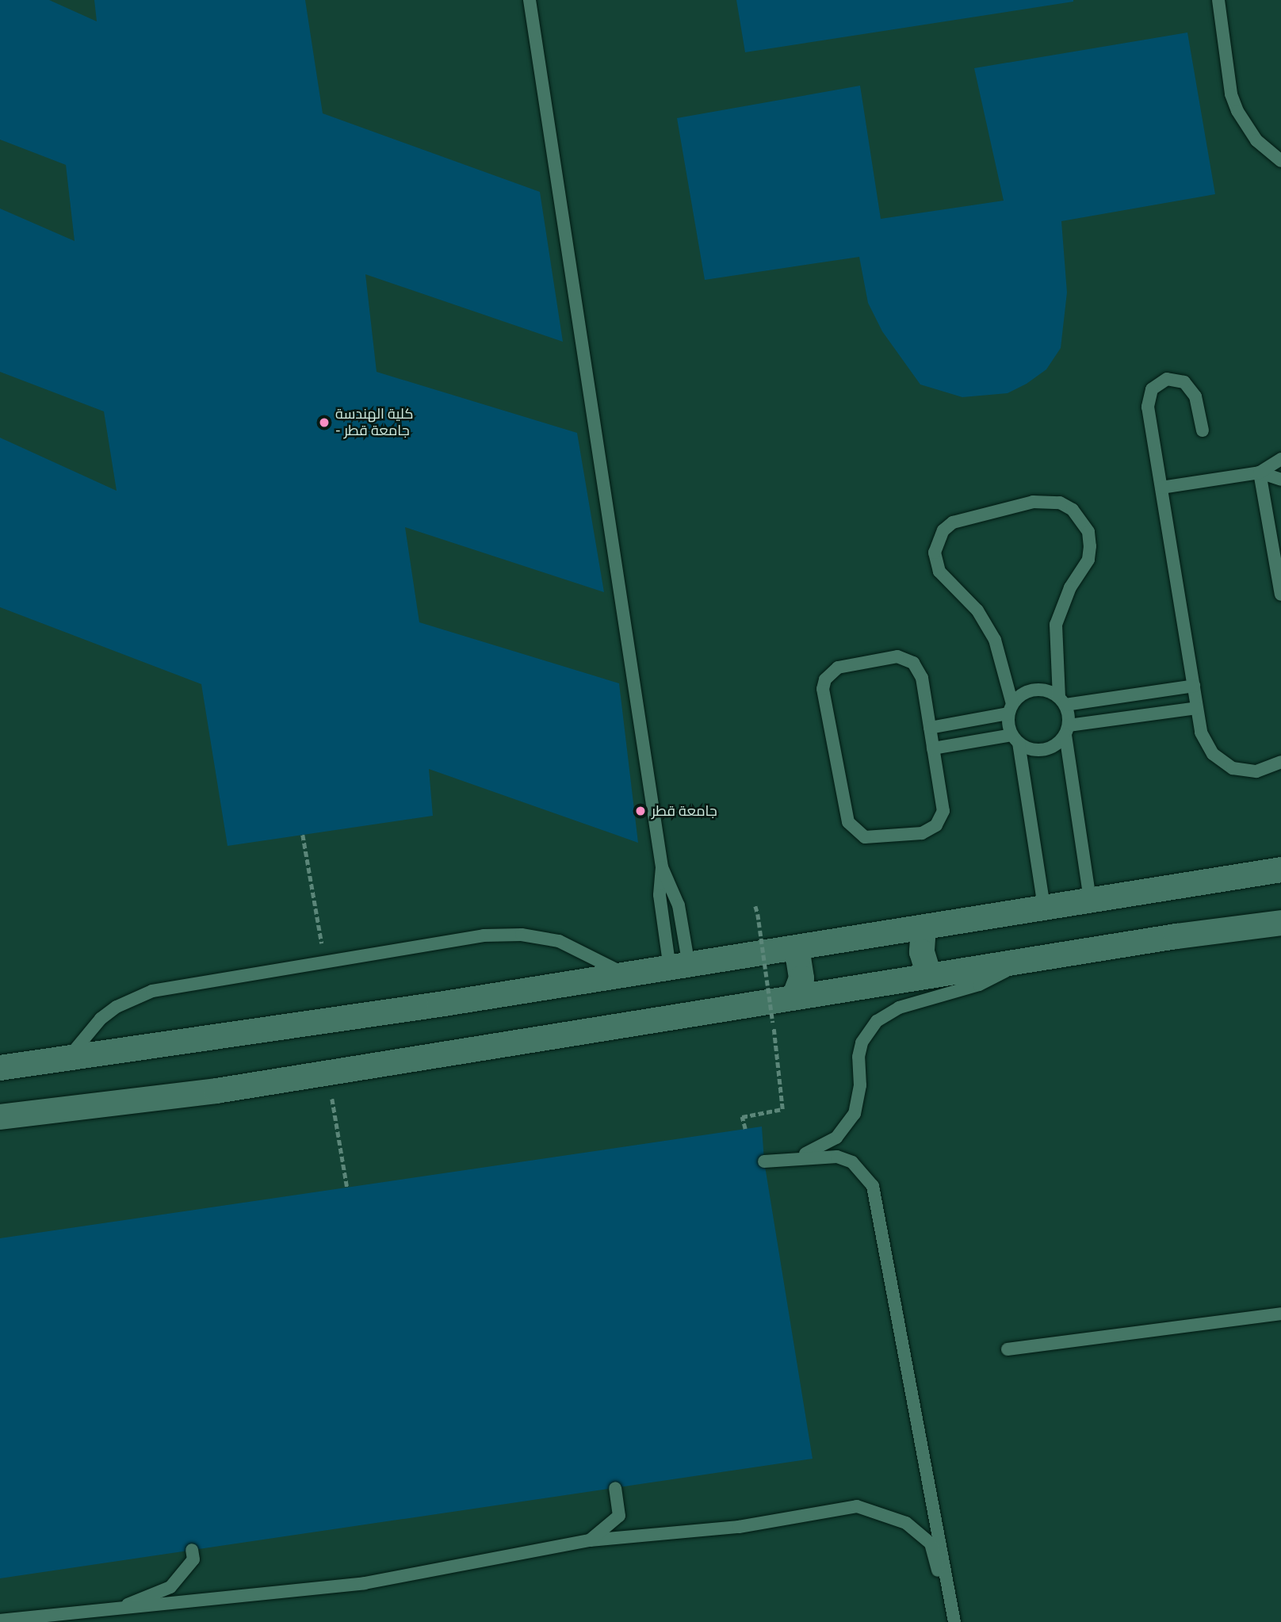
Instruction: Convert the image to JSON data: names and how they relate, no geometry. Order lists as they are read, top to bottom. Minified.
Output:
{"places":["كلية الهندسة - جامعة قطر","جامعة قطر"]}
